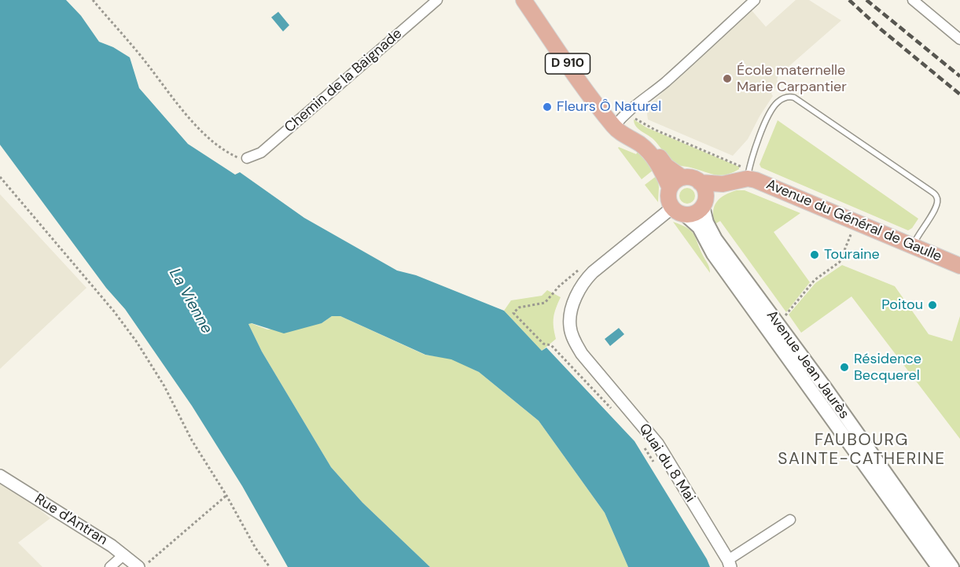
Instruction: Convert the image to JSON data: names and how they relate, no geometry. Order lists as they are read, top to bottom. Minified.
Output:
{"streets":{"main road":["D 910","Avenue du Général de Gaulle","Avenue Jean Jaurès"],"street":["Chemin de la Baignade","Quai du 8 Mai","Rue d'Antran"]},"crossings":[["D 910","Avenue du Général de Gaulle"],["D 910","Avenue Jean Jaurès"],["D 910","Quai du 8 Mai"],["Avenue du Général de Gaulle","Avenue Jean Jaurès"],["Avenue du Général de Gaulle","Quai du 8 Mai"],["Avenue Jean Jaurès","Quai du 8 Mai"]],"districts":["FAUBOURG SAINTE-CATHERINE"],"water":["La Vienne"],"places":["École maternelle Marie Carpantier","Fleurs Ô Naturel","Touraine","Poitou","Résidence Becquerel"]}
